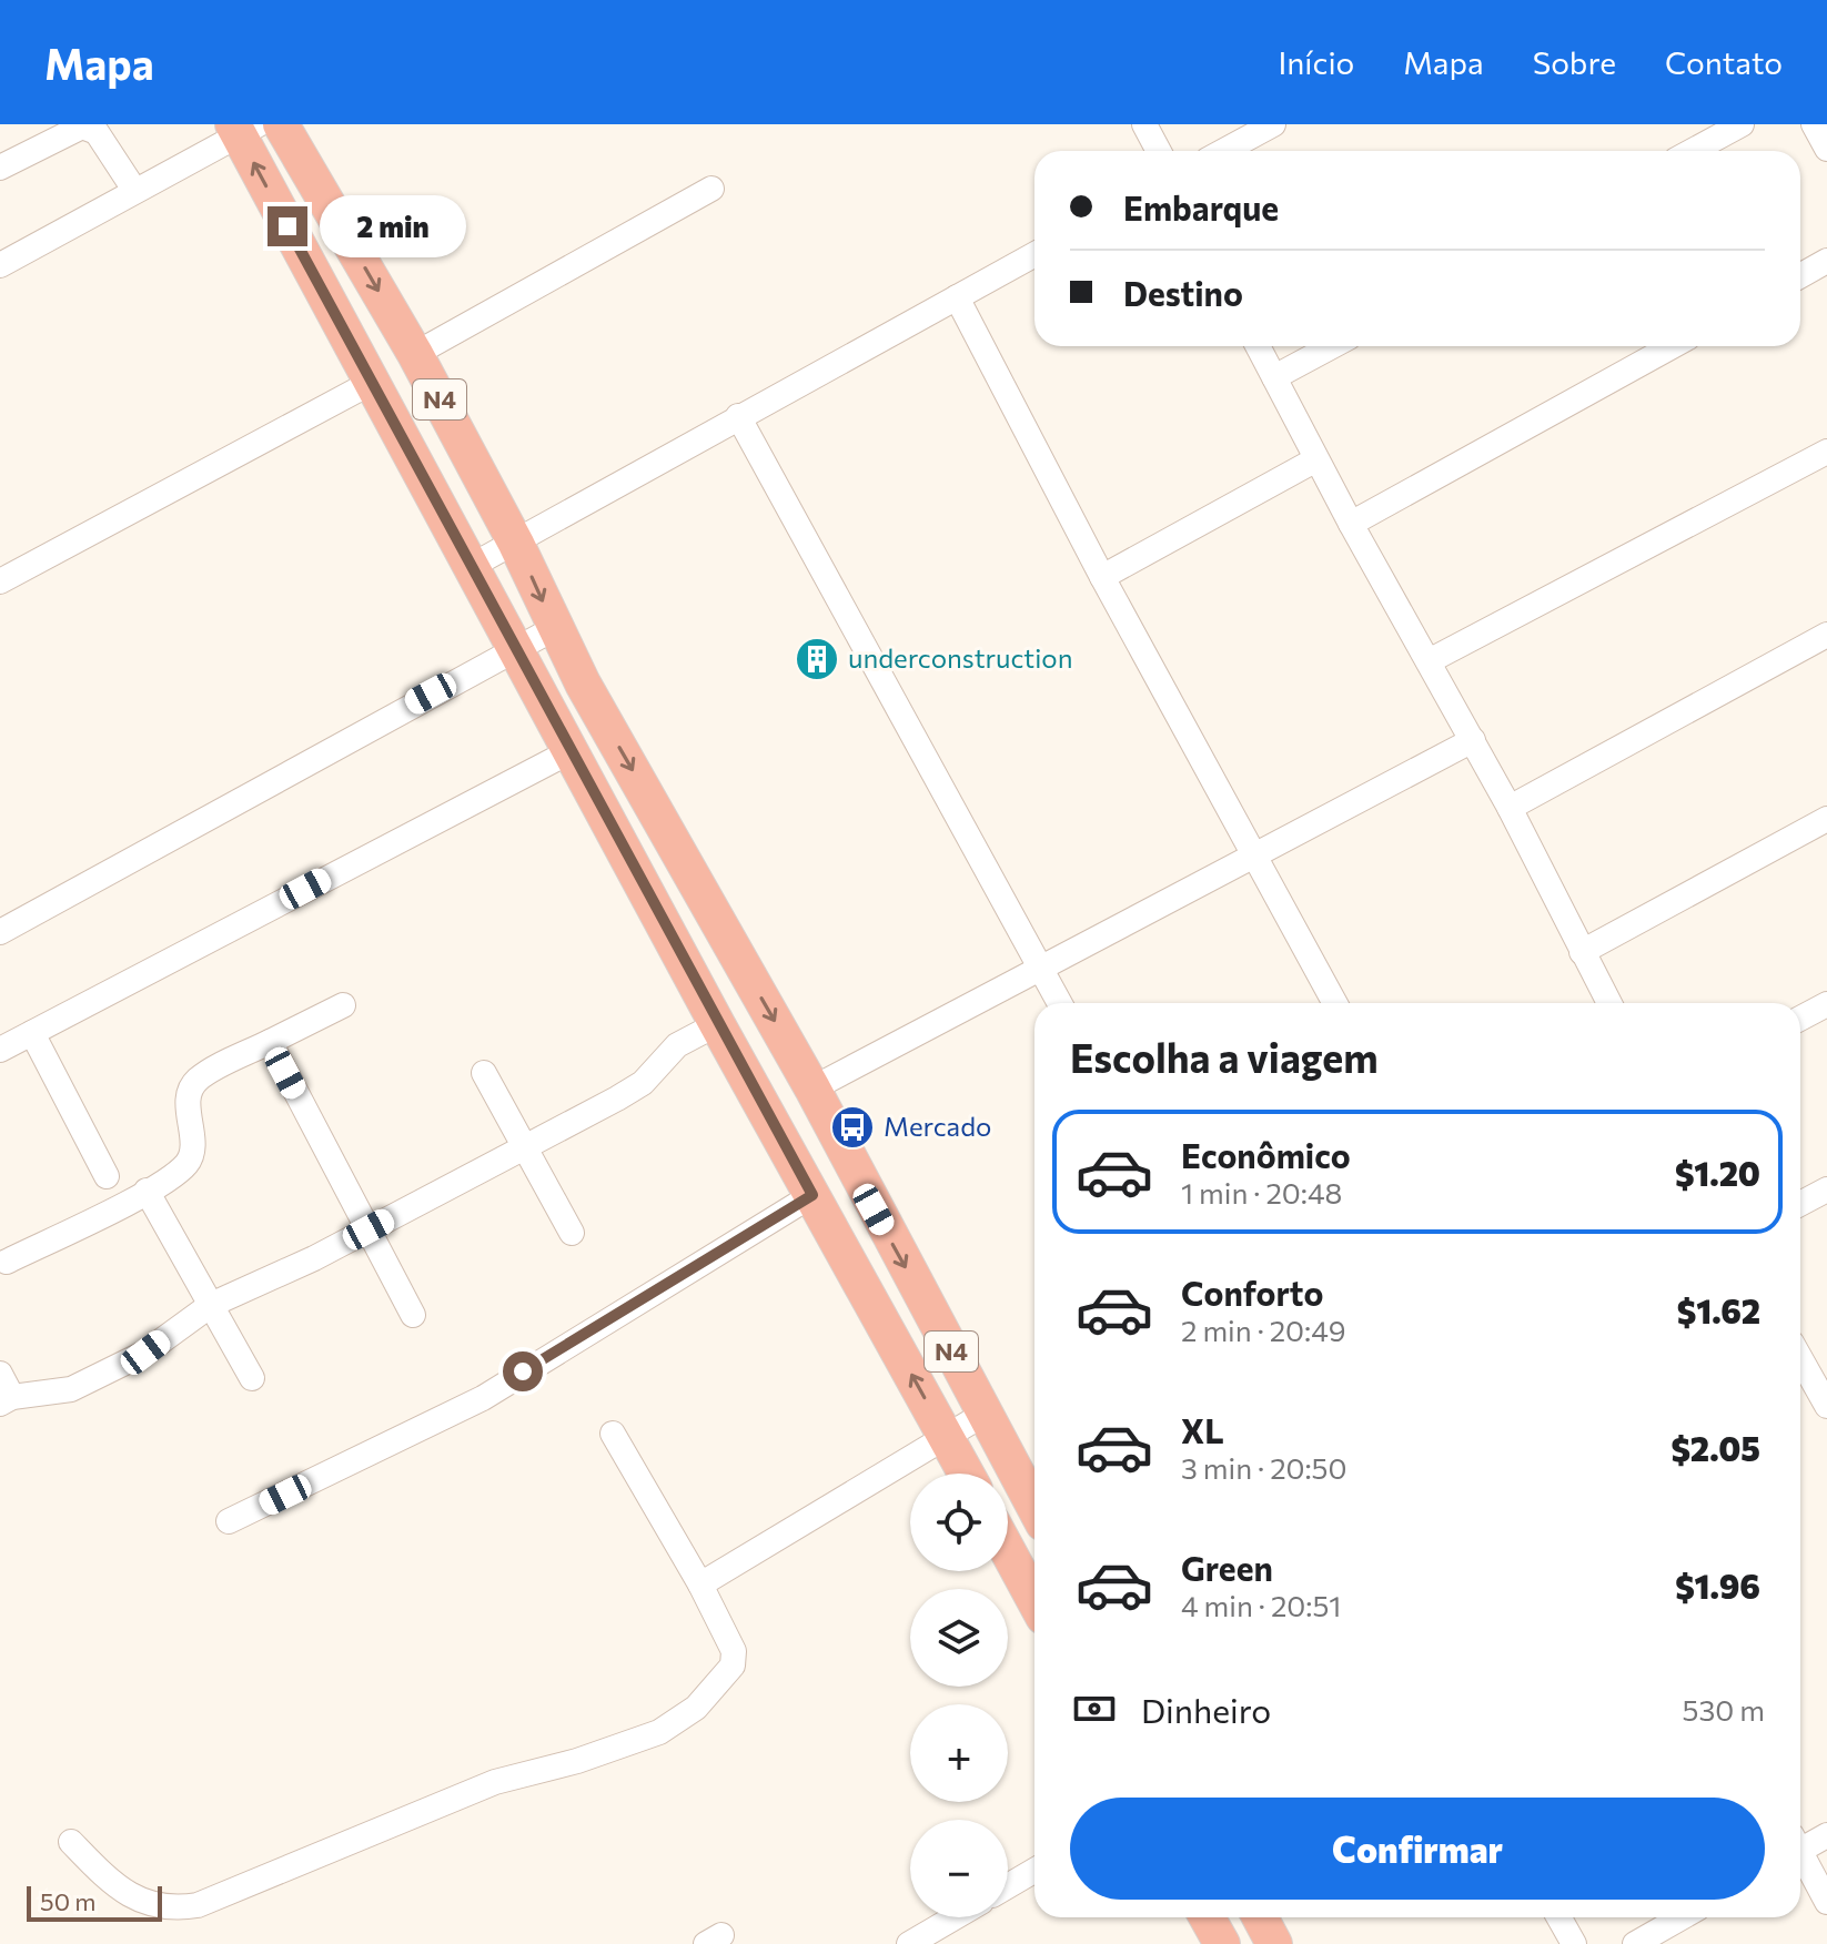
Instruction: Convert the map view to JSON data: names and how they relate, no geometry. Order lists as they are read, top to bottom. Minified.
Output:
{"streets":{"highway":["N4"]},"places":{"building":["underconstruction"],"bus stop":["Mercado"]},"scale_bar":"50 m","page":{"header":"Mapa","nav":["Início","Mapa","Sobre","Contato"],"banner":["Embarque","Destino"],"bubble":"2 min","heading":"Escolha a viagem","list":[{"name":"Econômico","note":"1 min · 20:48","value":"$1.20"},{"name":"Conforto","note":"2 min · 20:49","value":"$1.62"},{"name":"XL","note":"3 min · 20:50","value":"$2.05"},{"name":"Green","note":"4 min · 20:51","value":"$1.96"}],"map_buttons":["+","−"],"pay":["Dinheiro","530 m"],"buttons":"Confirmar","scale":"50 m"}}
